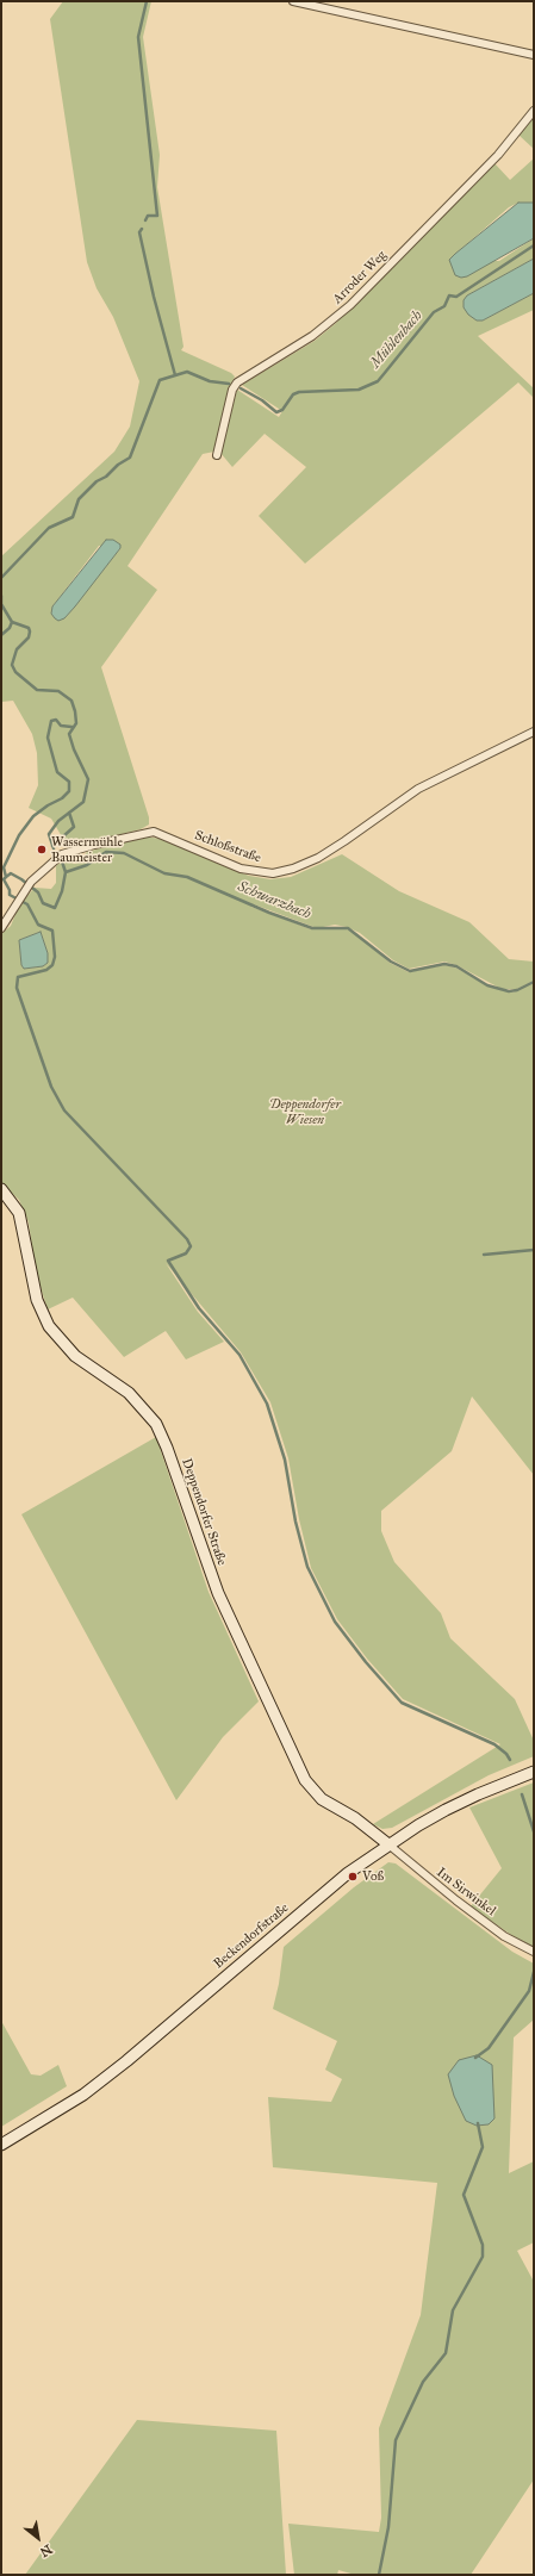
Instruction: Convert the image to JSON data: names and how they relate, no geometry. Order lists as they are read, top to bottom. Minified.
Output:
{"streets":{"street":["Arroder Weg","Schloßstraße","Deppendorfer Straße","Im Sirwinkel","Beckendorfstraße"]},"crossings":[["Deppendorfer Straße","Im Sirwinkel"],["Deppendorfer Straße","Beckendorfstraße"],["Im Sirwinkel","Beckendorfstraße"]],"water":["Mühlenbach","Schwarzbach"],"parks":["Deppendorfer Wiesen"],"places":["Wassermühle Baumeister","Voß"],"north":"bottom right"}
